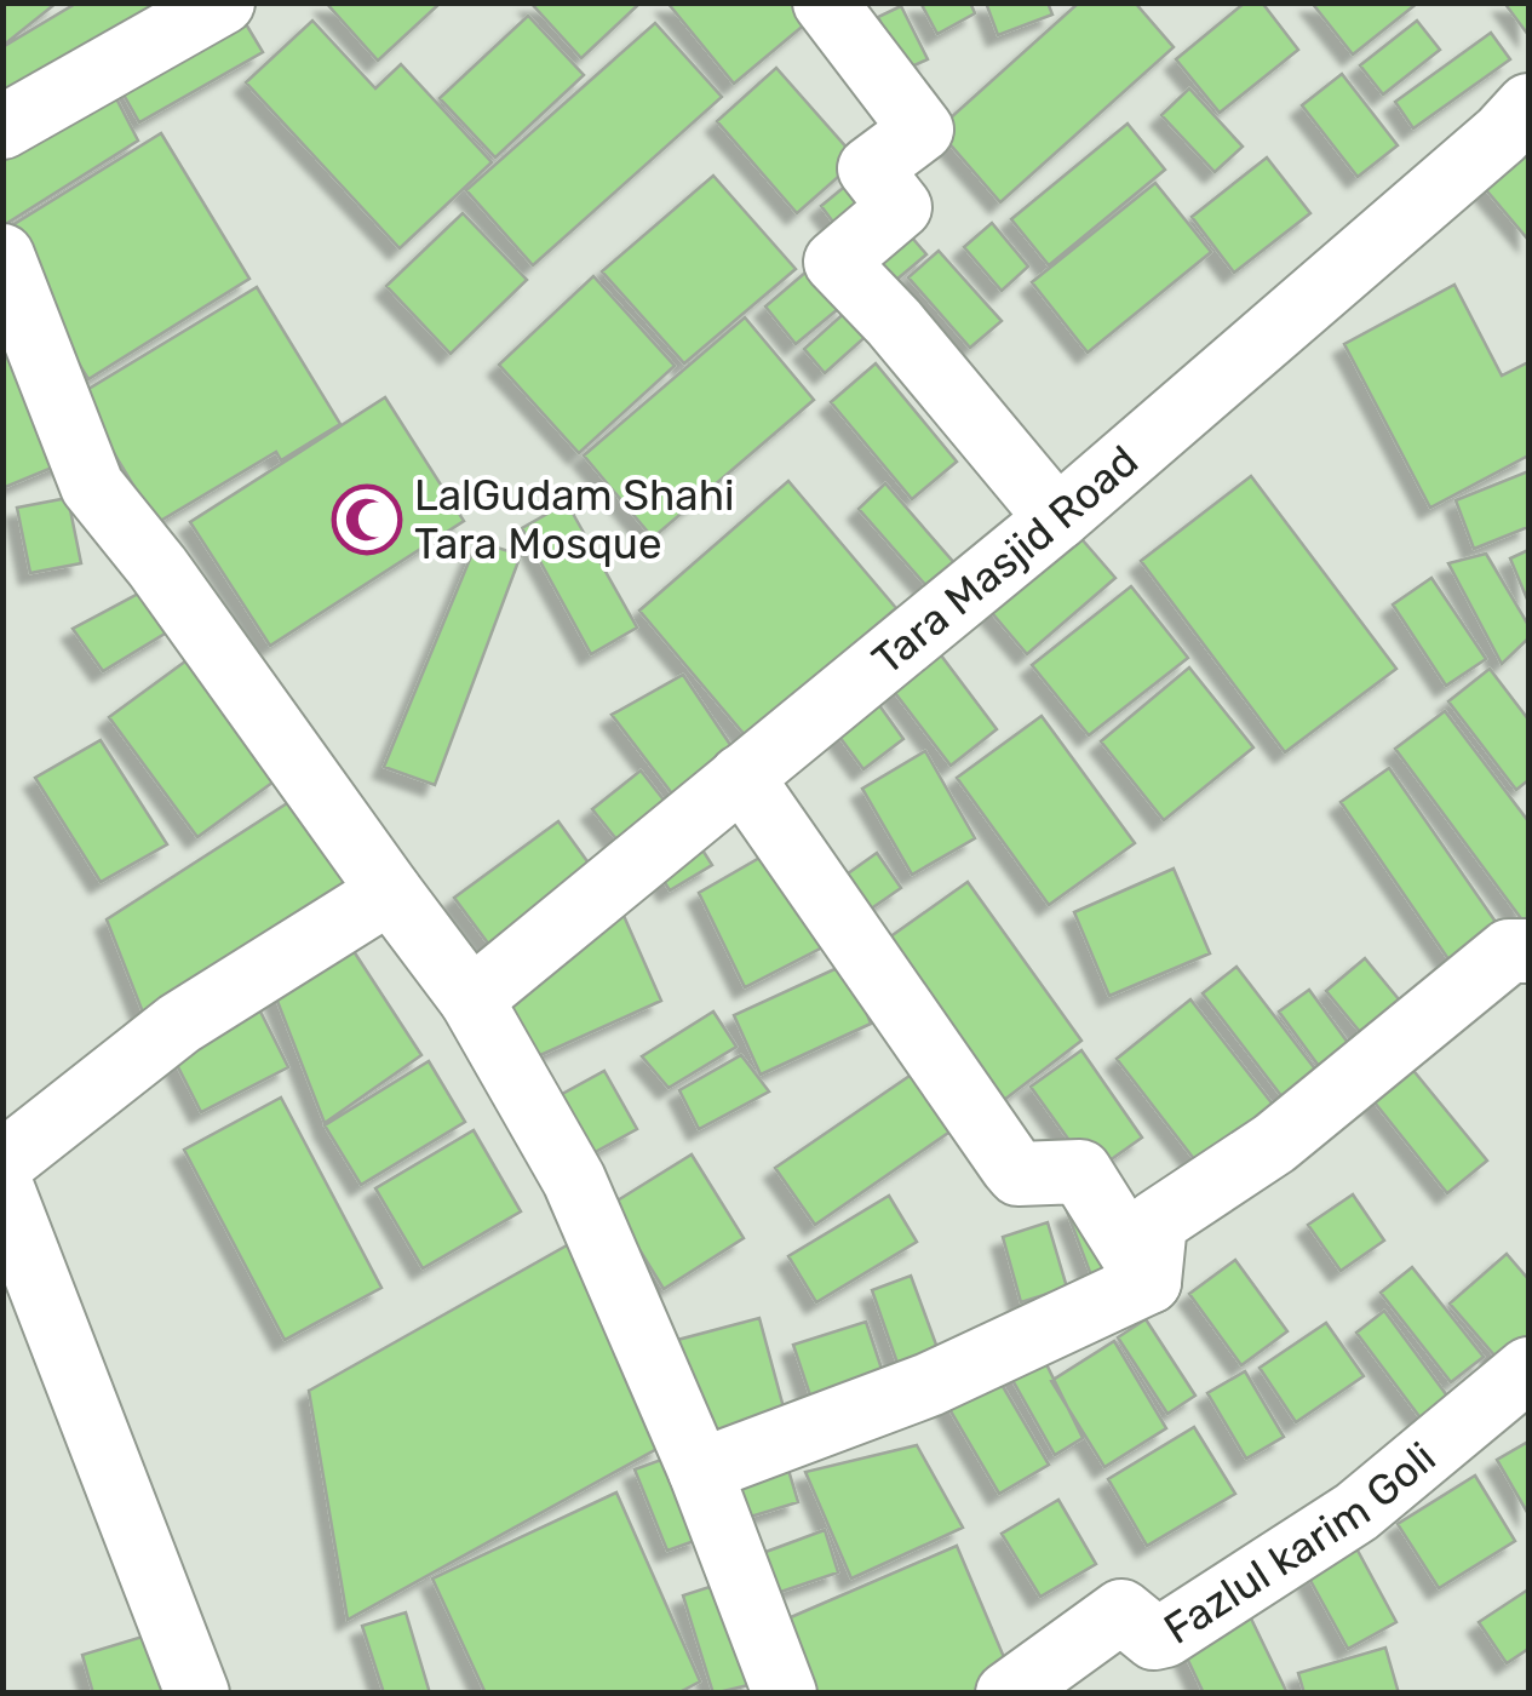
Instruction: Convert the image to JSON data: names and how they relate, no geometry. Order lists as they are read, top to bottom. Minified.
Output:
{"streets":{"street":["Tara Masjid Road","Fazlul karim Goli"]},"places":{"mosque":["LalGudam Shahi Tara Mosque"]}}
